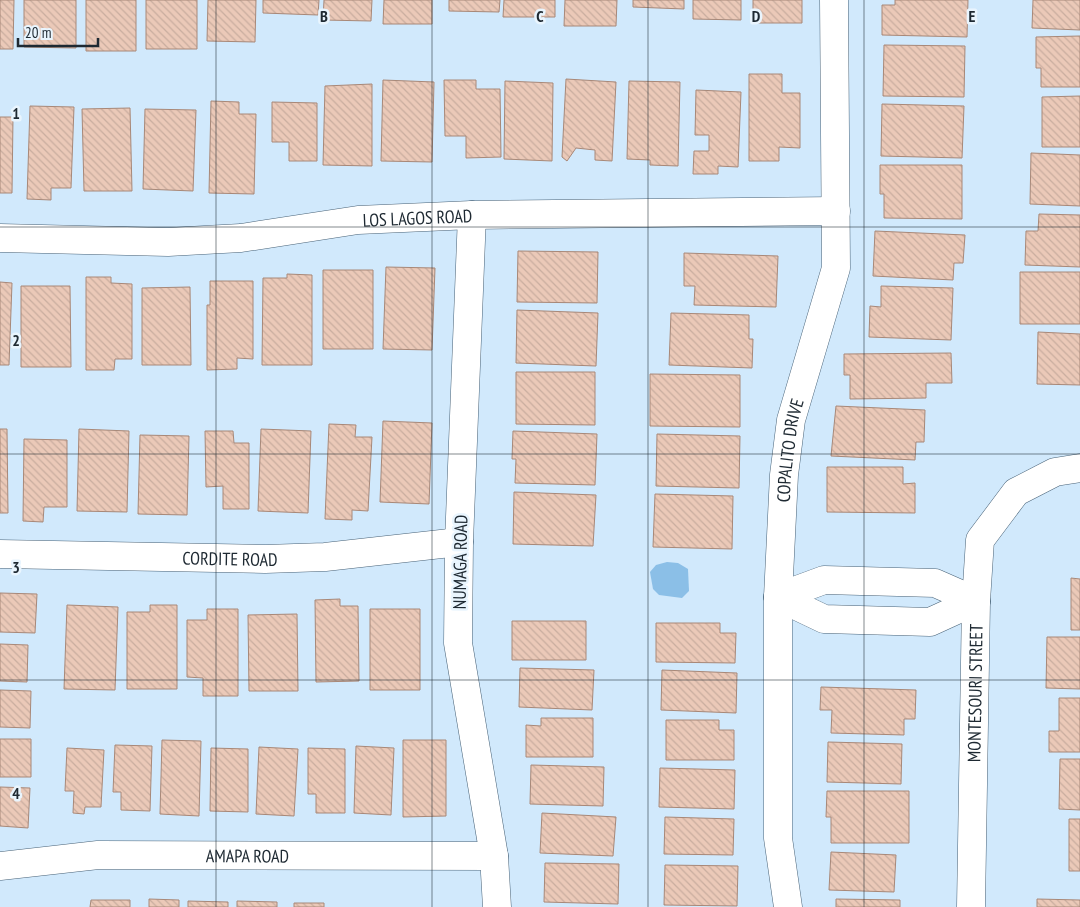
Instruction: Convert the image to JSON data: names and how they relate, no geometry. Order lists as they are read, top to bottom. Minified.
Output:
{"streets":{"street":["LOS LAGOS ROAD","COPALITO DRIVE","CORDITE ROAD","NUMAGA ROAD","MONTESOURI STREET","AMAPA ROAD"]},"crossings":[["LOS LAGOS ROAD","COPALITO DRIVE"],["LOS LAGOS ROAD","NUMAGA ROAD"],["CORDITE ROAD","NUMAGA ROAD"],["NUMAGA ROAD","AMAPA ROAD"]],"scale_bar":"20 m","grid":{"columns":["B","C","D","E"],"rows":["1","2","3","4"]}}
